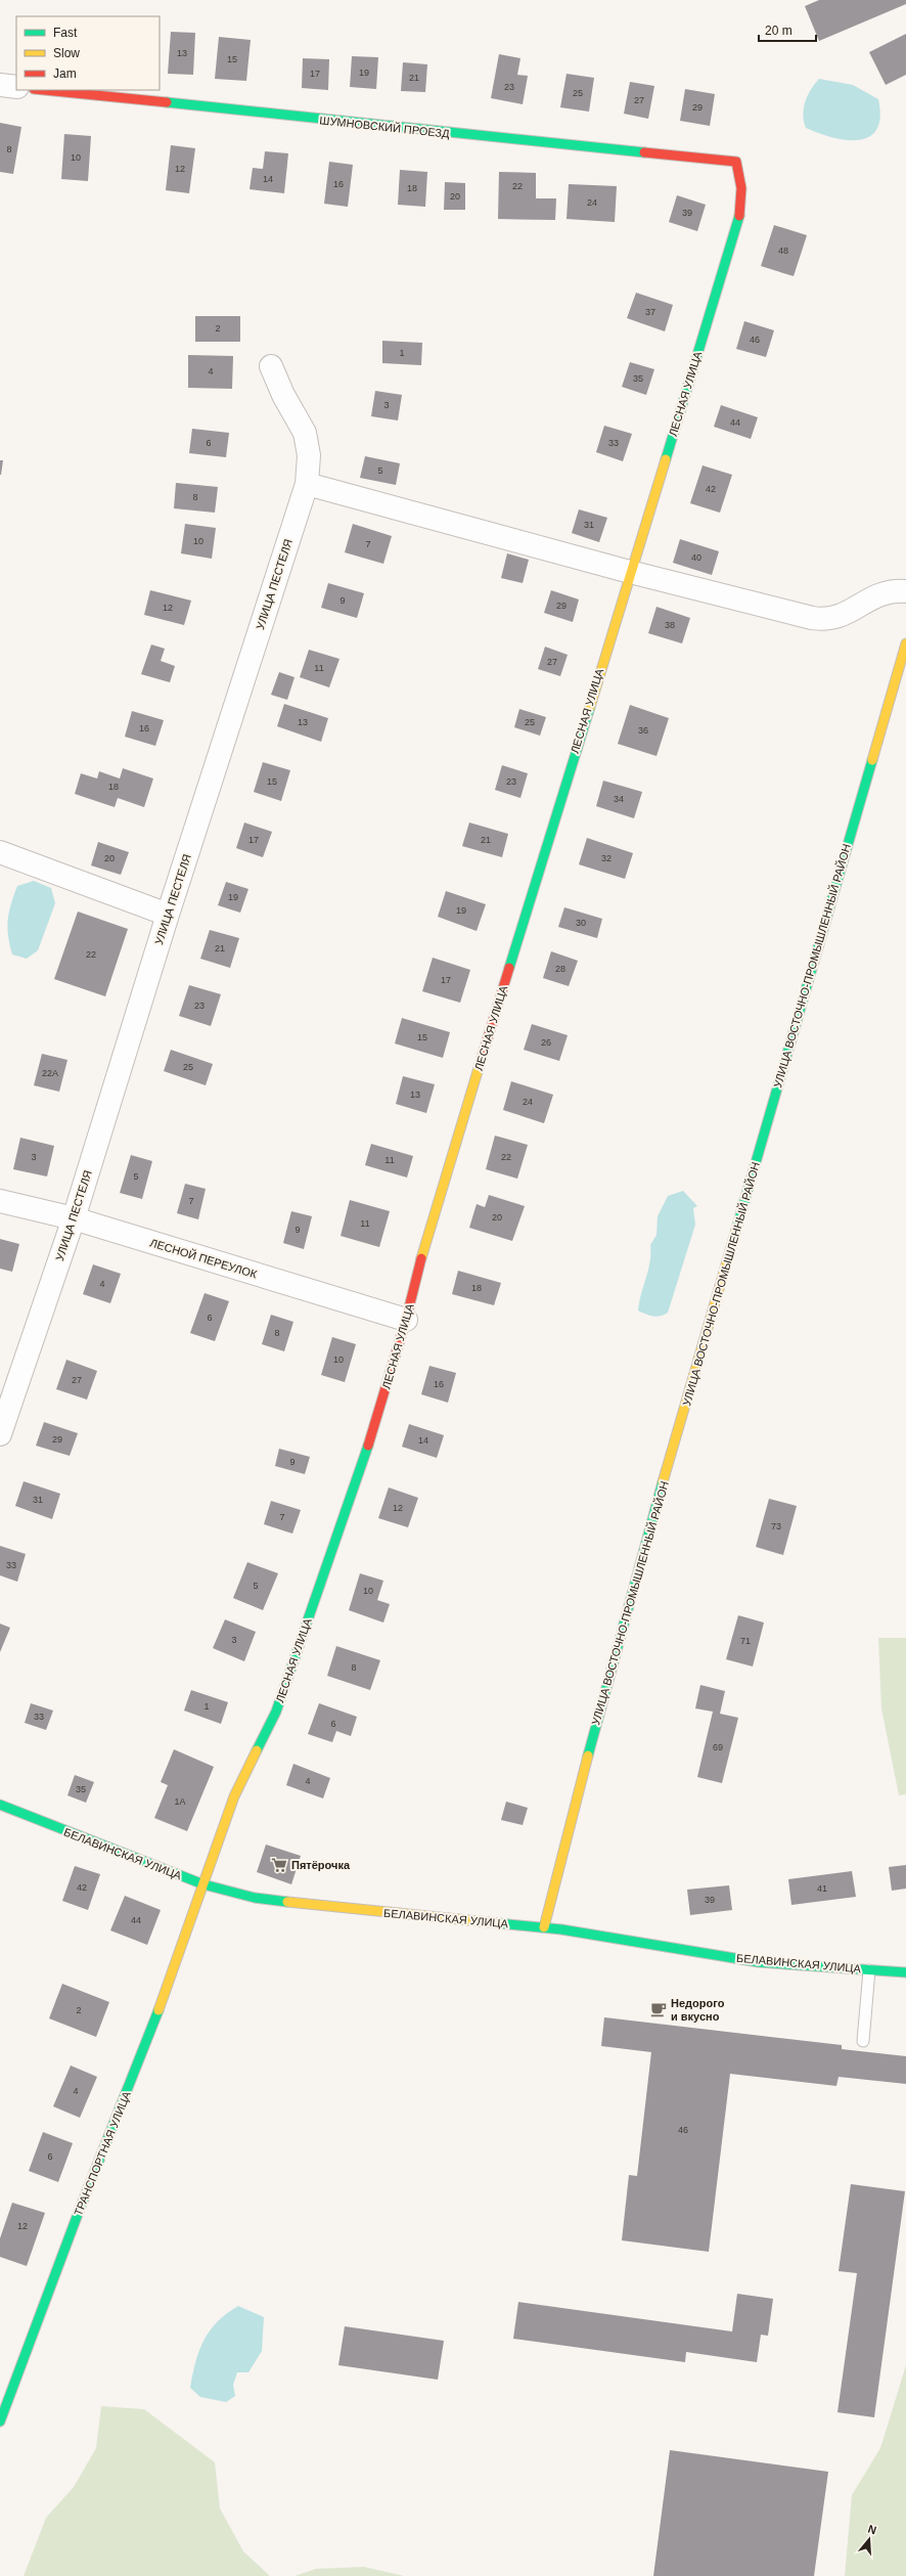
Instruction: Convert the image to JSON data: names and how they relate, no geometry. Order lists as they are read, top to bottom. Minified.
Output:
{"streets":{"street":["ШУМНОВСКИЙ ПРОЕЗД","ЛЕСНАЯ УЛИЦА","УЛИЦА ПЕСТЕЛЯ","УЛИЦА ВОСТОЧНО-ПРОМЫШЛЕННЫЙ РАЙОН","ЛЕСНОЙ ПЕРЕУЛОК","БЕЛАВИНСКАЯ УЛИЦА","ТРАНСПОРТНАЯ УЛИЦА"]},"crossings":[["ШУМНОВСКИЙ ПРОЕЗД","ЛЕСНАЯ УЛИЦА"],["ЛЕСНАЯ УЛИЦА","ЛЕСНОЙ ПЕРЕУЛОК"],["ЛЕСНАЯ УЛИЦА","БЕЛАВИНСКАЯ УЛИЦА"],["ЛЕСНАЯ УЛИЦА","ТРАНСПОРТНАЯ УЛИЦА"],["УЛИЦА ПЕСТЕЛЯ","ЛЕСНОЙ ПЕРЕУЛОК"],["УЛИЦА ВОСТОЧНО-ПРОМЫШЛЕННЫЙ РАЙОН","БЕЛАВИНСКАЯ УЛИЦА"],["БЕЛАВИНСКАЯ УЛИЦА","ТРАНСПОРТНАЯ УЛИЦА"]],"places":{"supermarket":["Пятёрочка"],"cafe":["Недорого и вкусно"]},"house_numbers":["13","15","19","17","21","23","25","27","29","8","10","12","14","16","22","18","20","24","39","48","37","2","46","1","4","35","3","44","6","33","5","42","8","31","10","7","40","9","29","12","38","27","11","13","25","16","36","15","23","18","34","17","21","20","32","19","19","30","21","22","28","17","23","15","26","25","22А","13","24","3","22","11","5","7","20","11","9","4","18","6","8","10","27","16","29","14","9","31","12","7","73","33","5","10","3","71","8","1","33","6","69","4","35","1А","42","41","39","44","2","4","46","6","12"],"legend":["Fast","Slow","Jam"],"scale_bar":"20 m","north":"top"}
